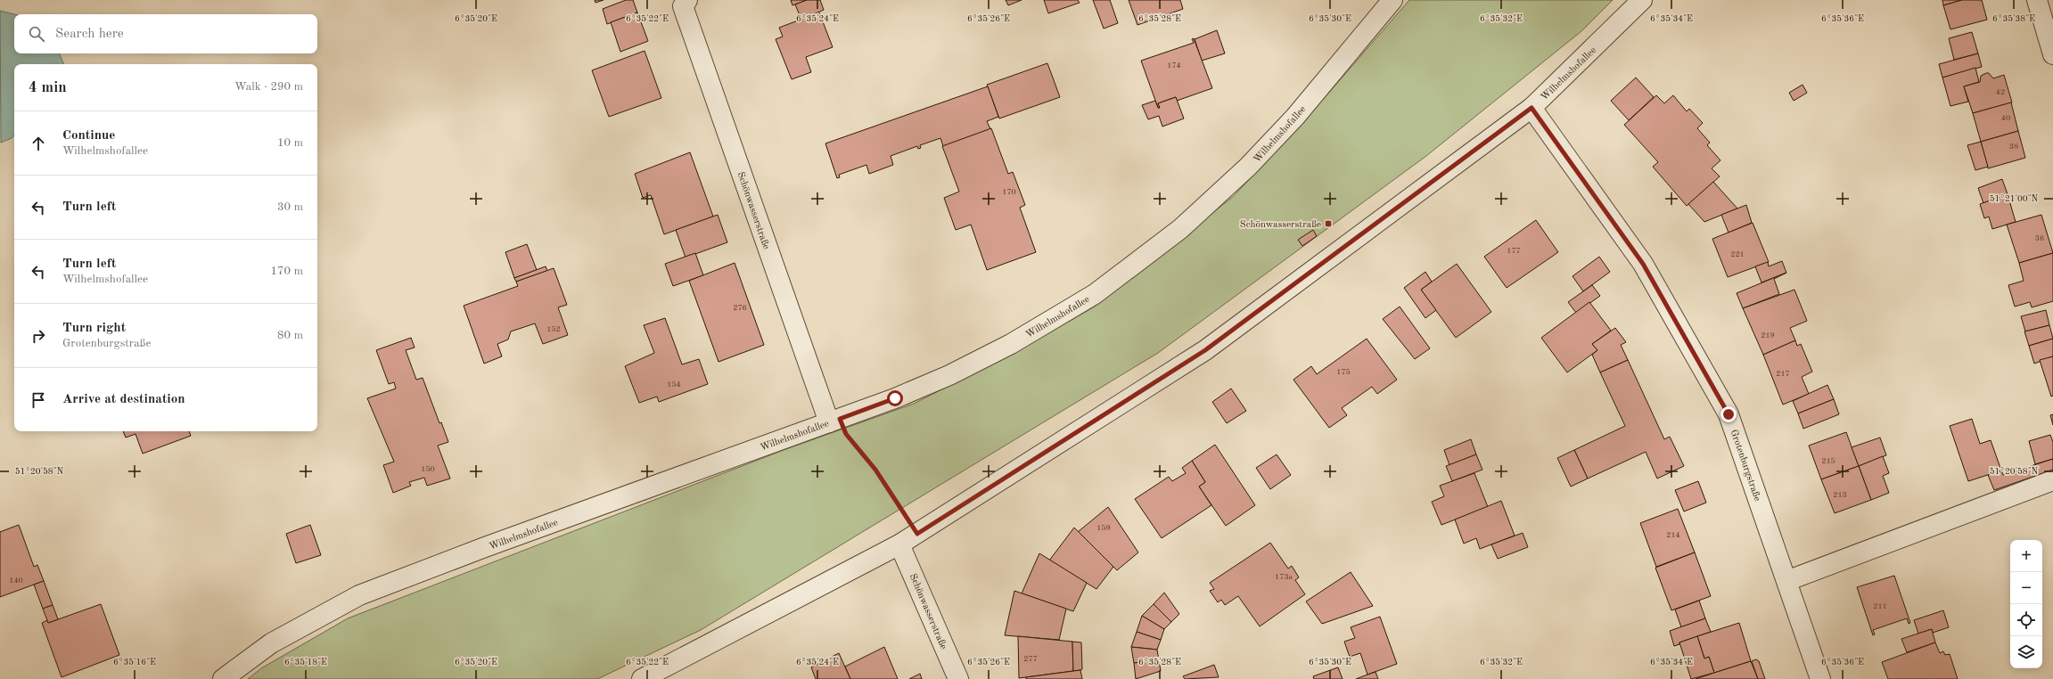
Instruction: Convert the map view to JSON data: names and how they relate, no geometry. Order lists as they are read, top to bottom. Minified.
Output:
{"streets":{"street":["Wilhelmshofallee","Schönwasserstraße","Grotenburgstraße"]},"crossings":[["Wilhelmshofallee","Schönwasserstraße"],["Wilhelmshofallee","Grotenburgstraße"]],"places":{"transit":["Schönwasserstraße"]},"house_numbers":["174","42","40","38","170","36","177","221","276","152","219","175","217","154","215","150","213","159","214","173a","140","211","277"],"page":{"search":"Search here","heading":["4 min","Walk · 290 m"],"list":[["Continue","Wilhelmshofallee","10 m"],["Turn left","30 m"],["Turn left","Wilhelmshofallee","170 m"],["Turn right","Grotenburgstraße","80 m"],"Arrive at destination"],"map_buttons":["+","−"]},"coordinates":["6°35'20\"E","6°35'22\"E","6°35'24\"E","6°35'26\"E","6°35'28\"E","6°35'30\"E","6°35'32\"E","6°35'34\"E","6°35'36\"E","6°35'38\"E","51°21'00\"N","51°20'58\"N","6°35'16\"E","6°35'18\"E"]}
